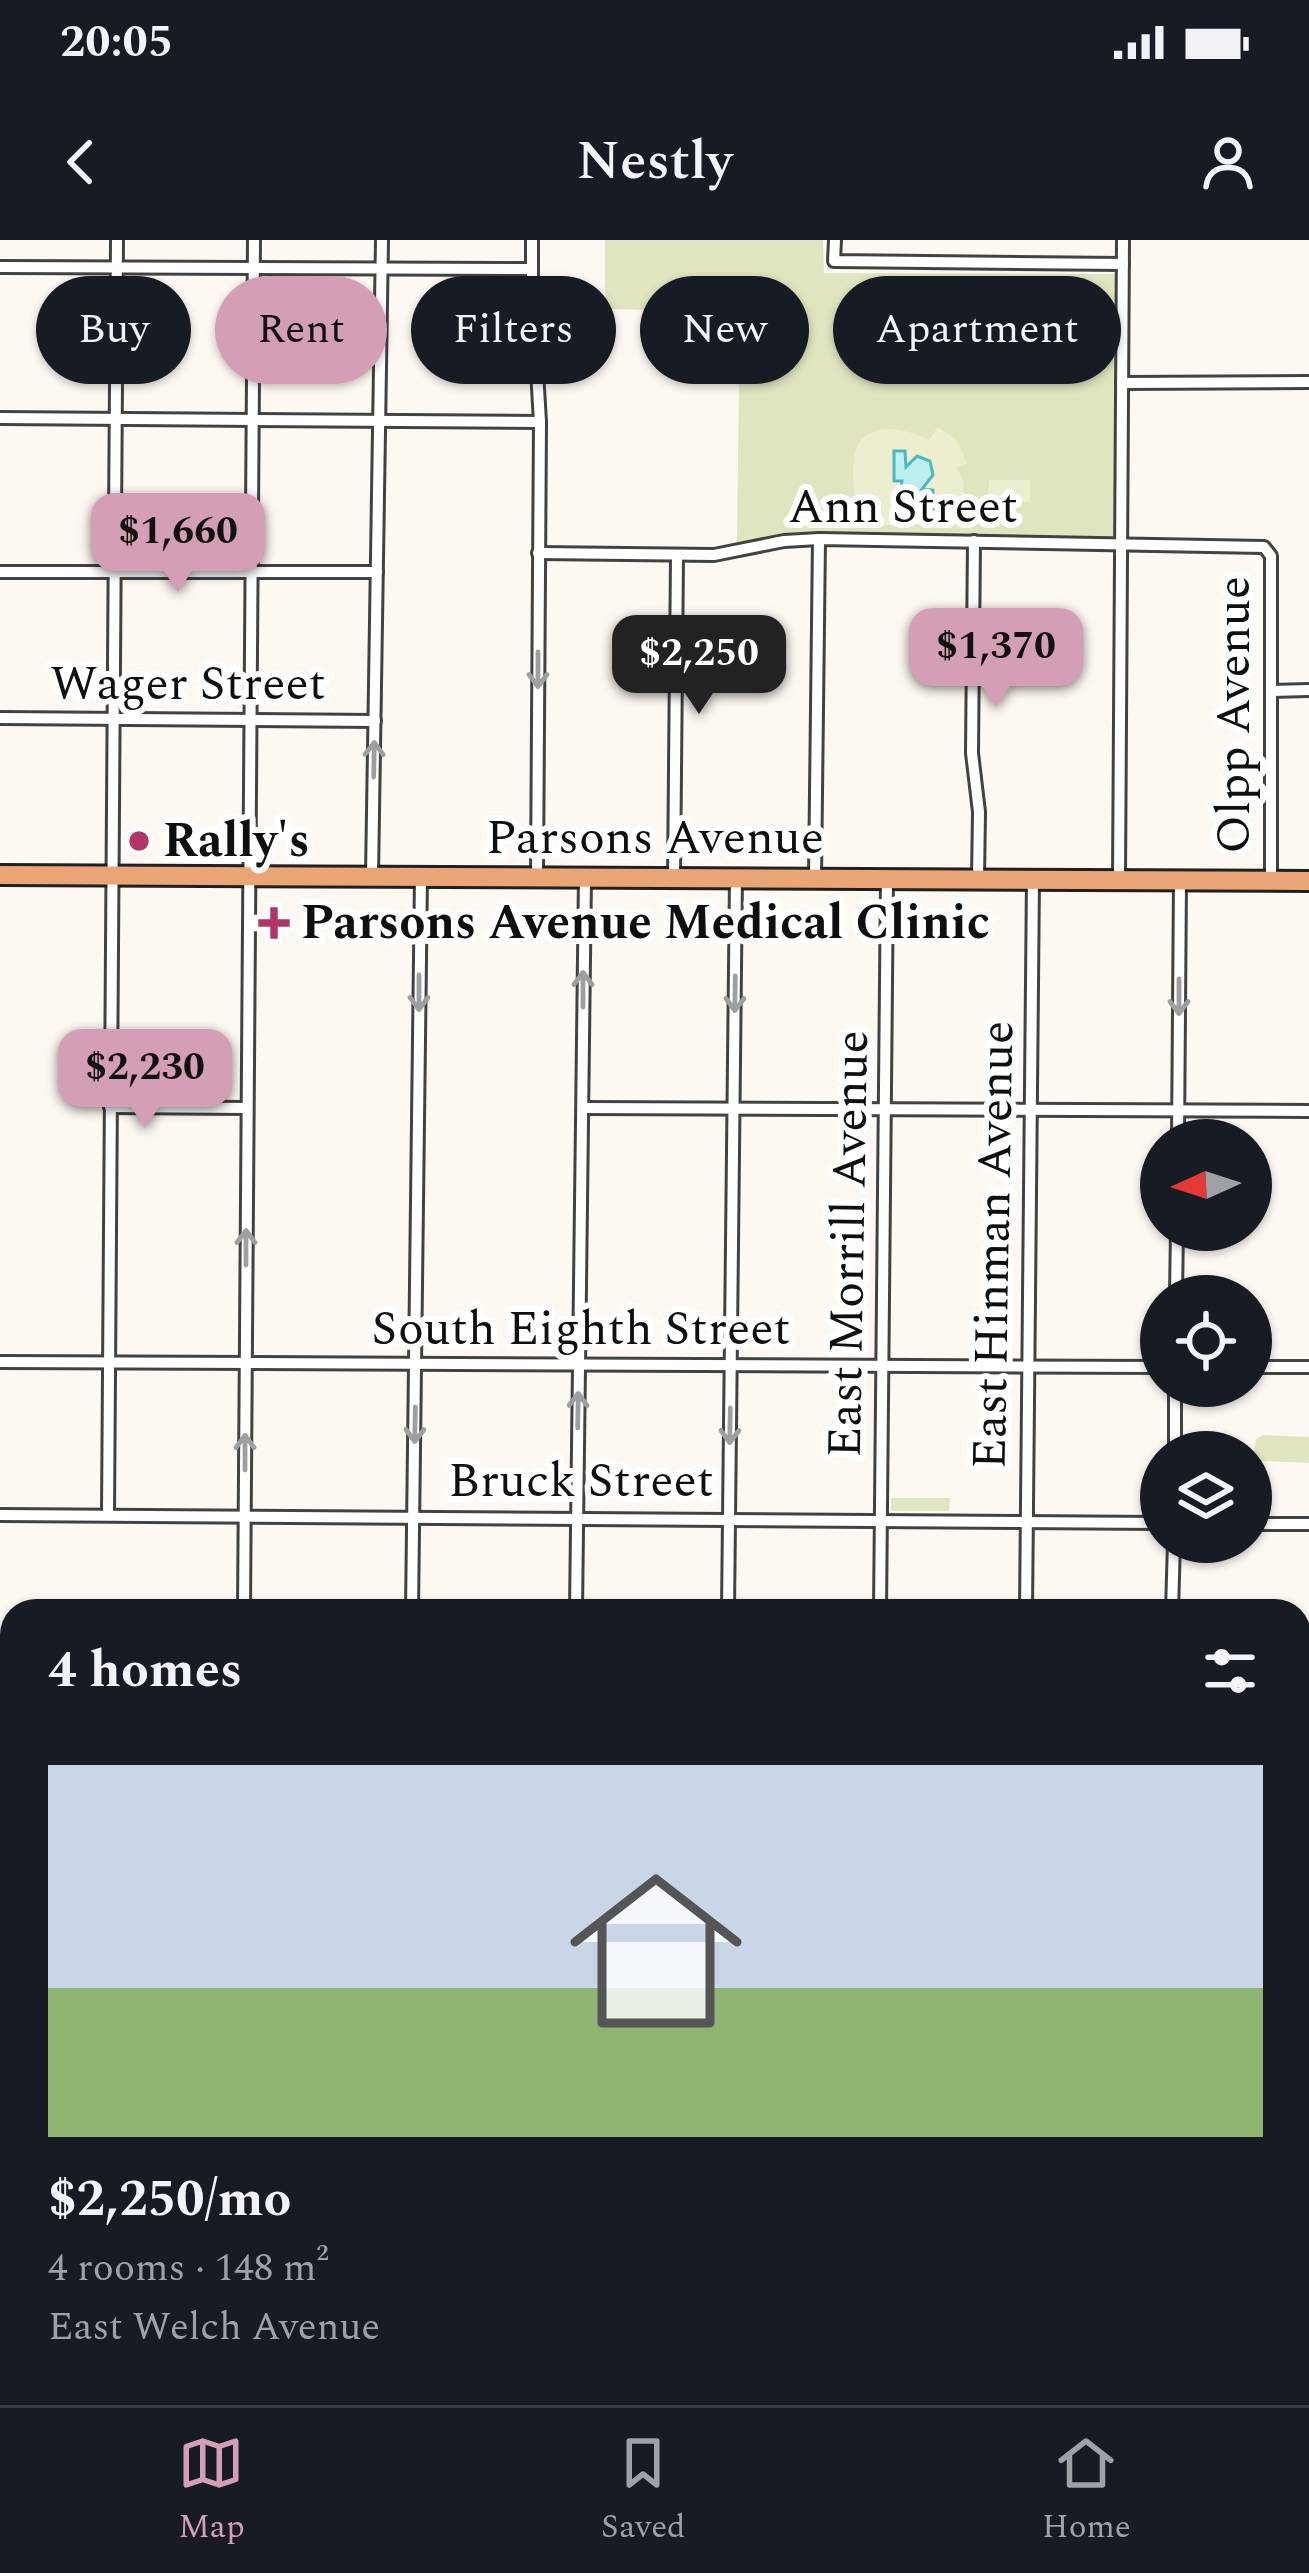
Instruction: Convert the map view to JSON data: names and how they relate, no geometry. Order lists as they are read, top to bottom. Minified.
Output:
{"streets":{"main road":["Parsons Avenue"],"street":["Ann Street","Wager Street","Olpp Avenue","East Morrill Avenue","East Hinman Avenue","South Eighth Street","Bruck Street"]},"crossings":[["Ann Street","Olpp Avenue"],["Olpp Avenue","Parsons Avenue"],["Parsons Avenue","East Morrill Avenue"],["Parsons Avenue","East Hinman Avenue"],["East Morrill Avenue","South Eighth Street"],["East Morrill Avenue","Bruck Street"],["East Hinman Avenue","South Eighth Street"],["East Hinman Avenue","Bruck Street"]],"places":{"other":["Rally's"],"health":["Parsons Avenue Medical Clinic"]},"north":"left","page":{"status":"20:05","header":"Nestly","chip":["Buy","Rent","Filters","New","Apartment"],"price":["$1,660","$1,370","$2,250","$2,230"],"heading":"4 homes","list":[{"name":"$2,250/mo","note":"4 rooms · 148 m² · East Welch Avenue"}],"tabs":["Map","Saved","Home"]}}
